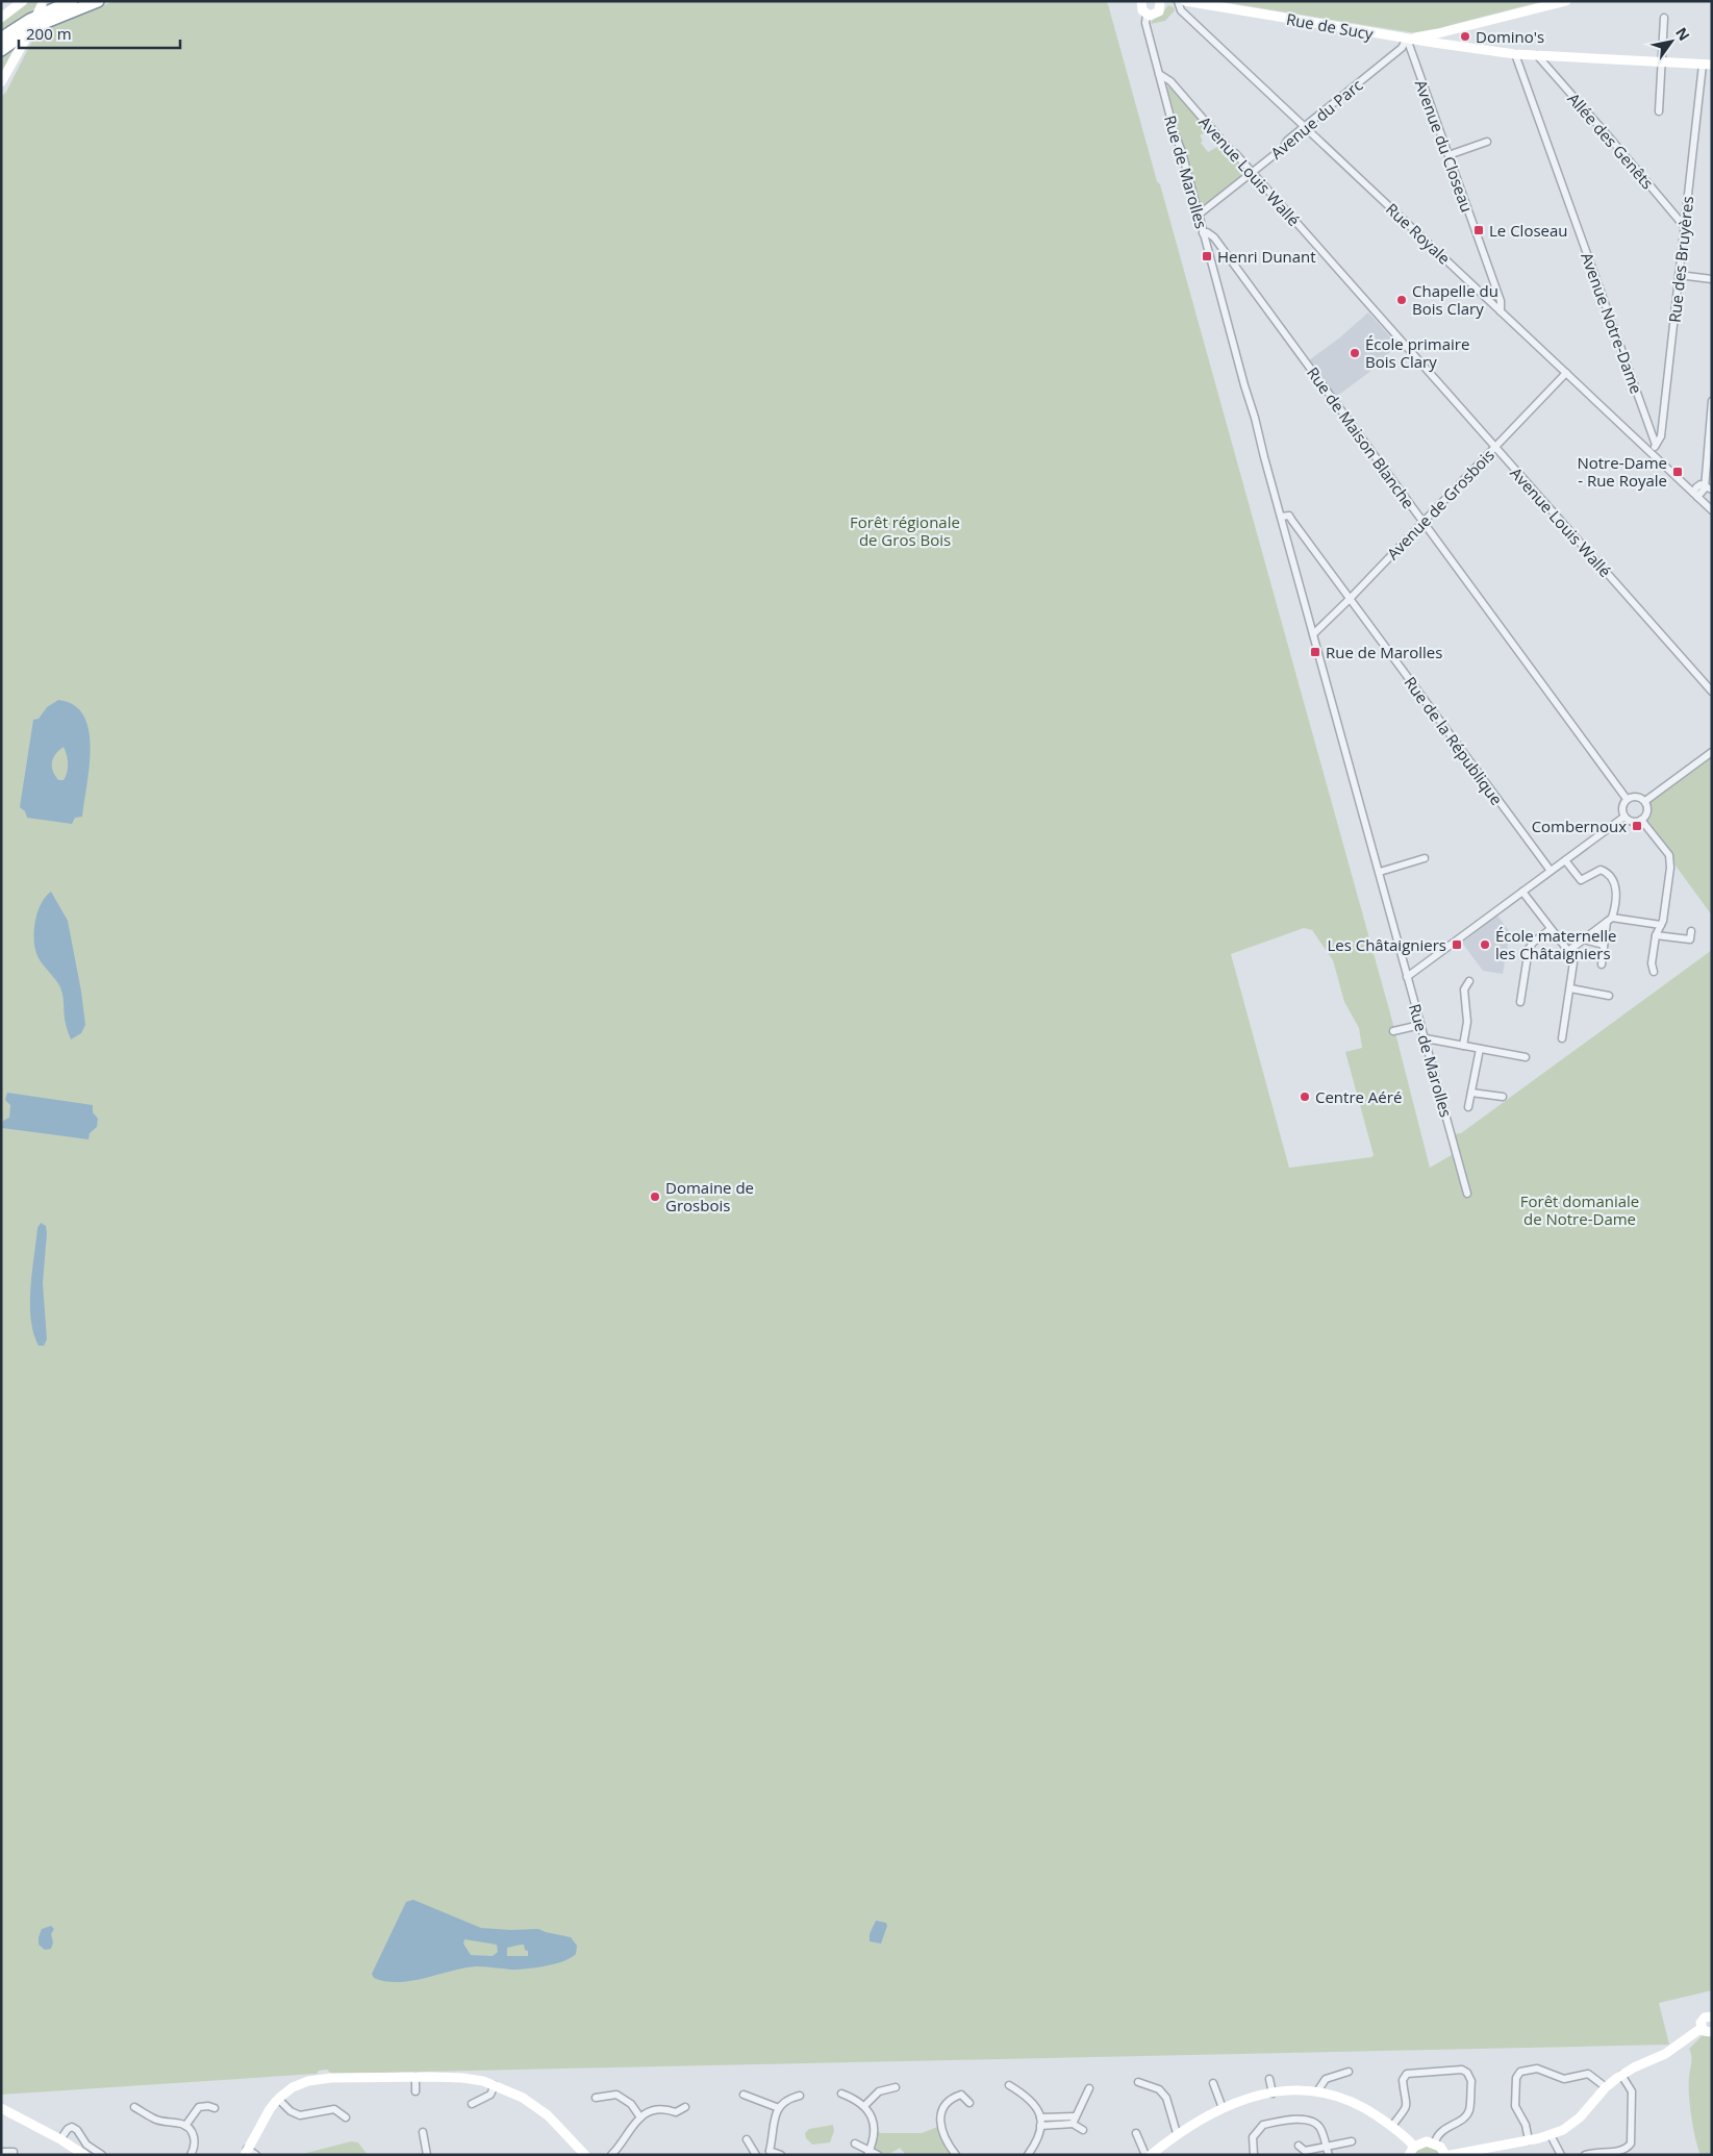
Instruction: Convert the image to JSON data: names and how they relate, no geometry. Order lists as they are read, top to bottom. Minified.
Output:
{"streets":{"street":["Rue de Sucy","Avenue du Parc","Allée des Genêts","Avenue du Closeau","Avenue Louis Wallé","Rue de Marolles","Rue Royale","Rue des Bruyères","Avenue Notre-Dame","Rue de Maison Blanche","Avenue de Grosbois","Rue de la République"]},"crossings":[["Rue de Sucy","Avenue du Parc"],["Rue de Sucy","Allée des Genêts"],["Rue de Sucy","Avenue du Closeau"],["Rue de Sucy","Rue des Bruyères"],["Rue de Sucy","Avenue Notre-Dame"],["Avenue du Parc","Avenue du Closeau"],["Avenue du Parc","Avenue Louis Wallé"],["Avenue du Parc","Rue de Marolles"],["Avenue du Parc","Rue Royale"],["Allée des Genêts","Rue des Bruyères"],["Avenue du Closeau","Rue Royale"],["Avenue Louis Wallé","Rue de Marolles"],["Avenue Louis Wallé","Avenue de Grosbois"],["Rue de Marolles","Rue de Maison Blanche"],["Rue de Marolles","Avenue de Grosbois"],["Rue de Marolles","Rue de la République"],["Rue Royale","Rue des Bruyères"],["Rue Royale","Avenue de Grosbois"],["Rue des Bruyères","Avenue Notre-Dame"],["Rue de Maison Blanche","Avenue de Grosbois"],["Avenue de Grosbois","Rue de la République"]],"parks":["Forêt régionale de Gros Bois","Forêt domaniale de Notre-Dame"],"places":{"other":["Domino's","Chapelle du Bois Clary","École primaire Bois Clary","École maternelle les Châtaigniers","Centre Aéré","Domaine de Grosbois"],"transit":["Le Closeau","Henri Dunant","Notre-Dame - Rue Royale","Rue de Marolles","Combernoux","Les Châtaigniers"]},"scale_bar":"200 m","north":"top right"}
